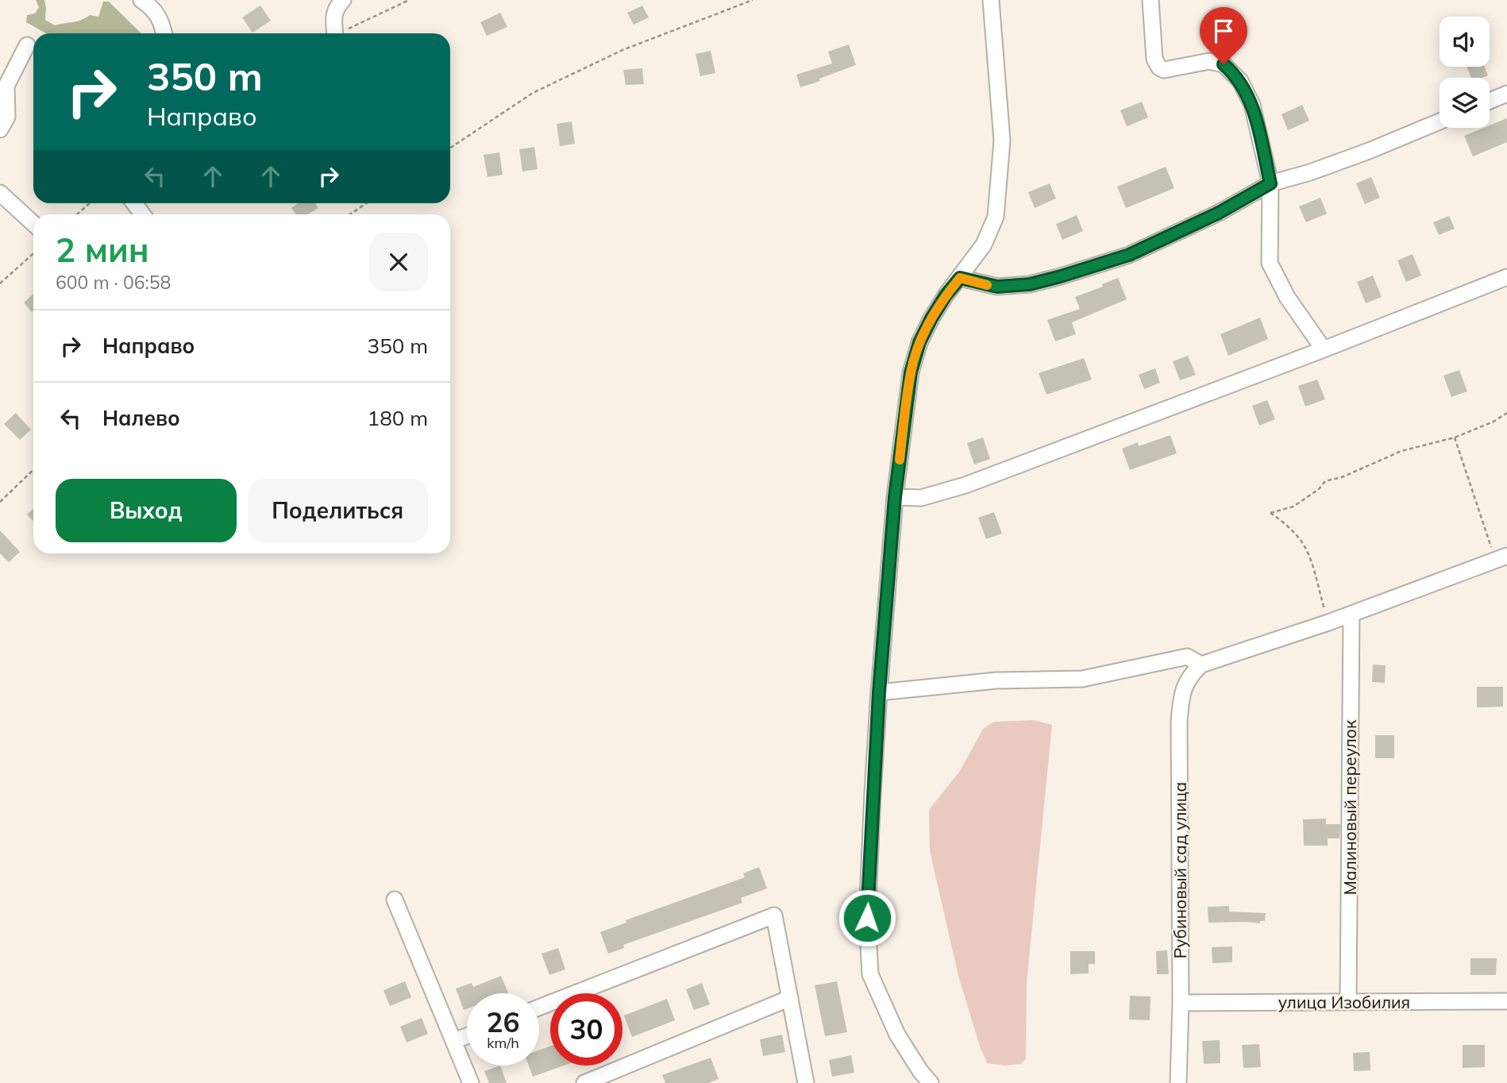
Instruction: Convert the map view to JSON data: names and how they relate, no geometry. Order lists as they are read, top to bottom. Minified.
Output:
{"streets":{"street":["Малиновый переулок","Рубиновый сад улица","улица Изобилия"]},"crossings":[["Малиновый переулок","улица Изобилия"],["Рубиновый сад улица","улица Изобилия"]],"page":{"turn":["350 m","Направо"],"heading":["2 мин","600 m · 06:58"],"list":[{"name":"Направо","value":"350 m"},{"name":"Налево","value":"180 m"}],"buttons":["Выход","Поделиться"],"speed":"26 km/h","limit":"30"}}
